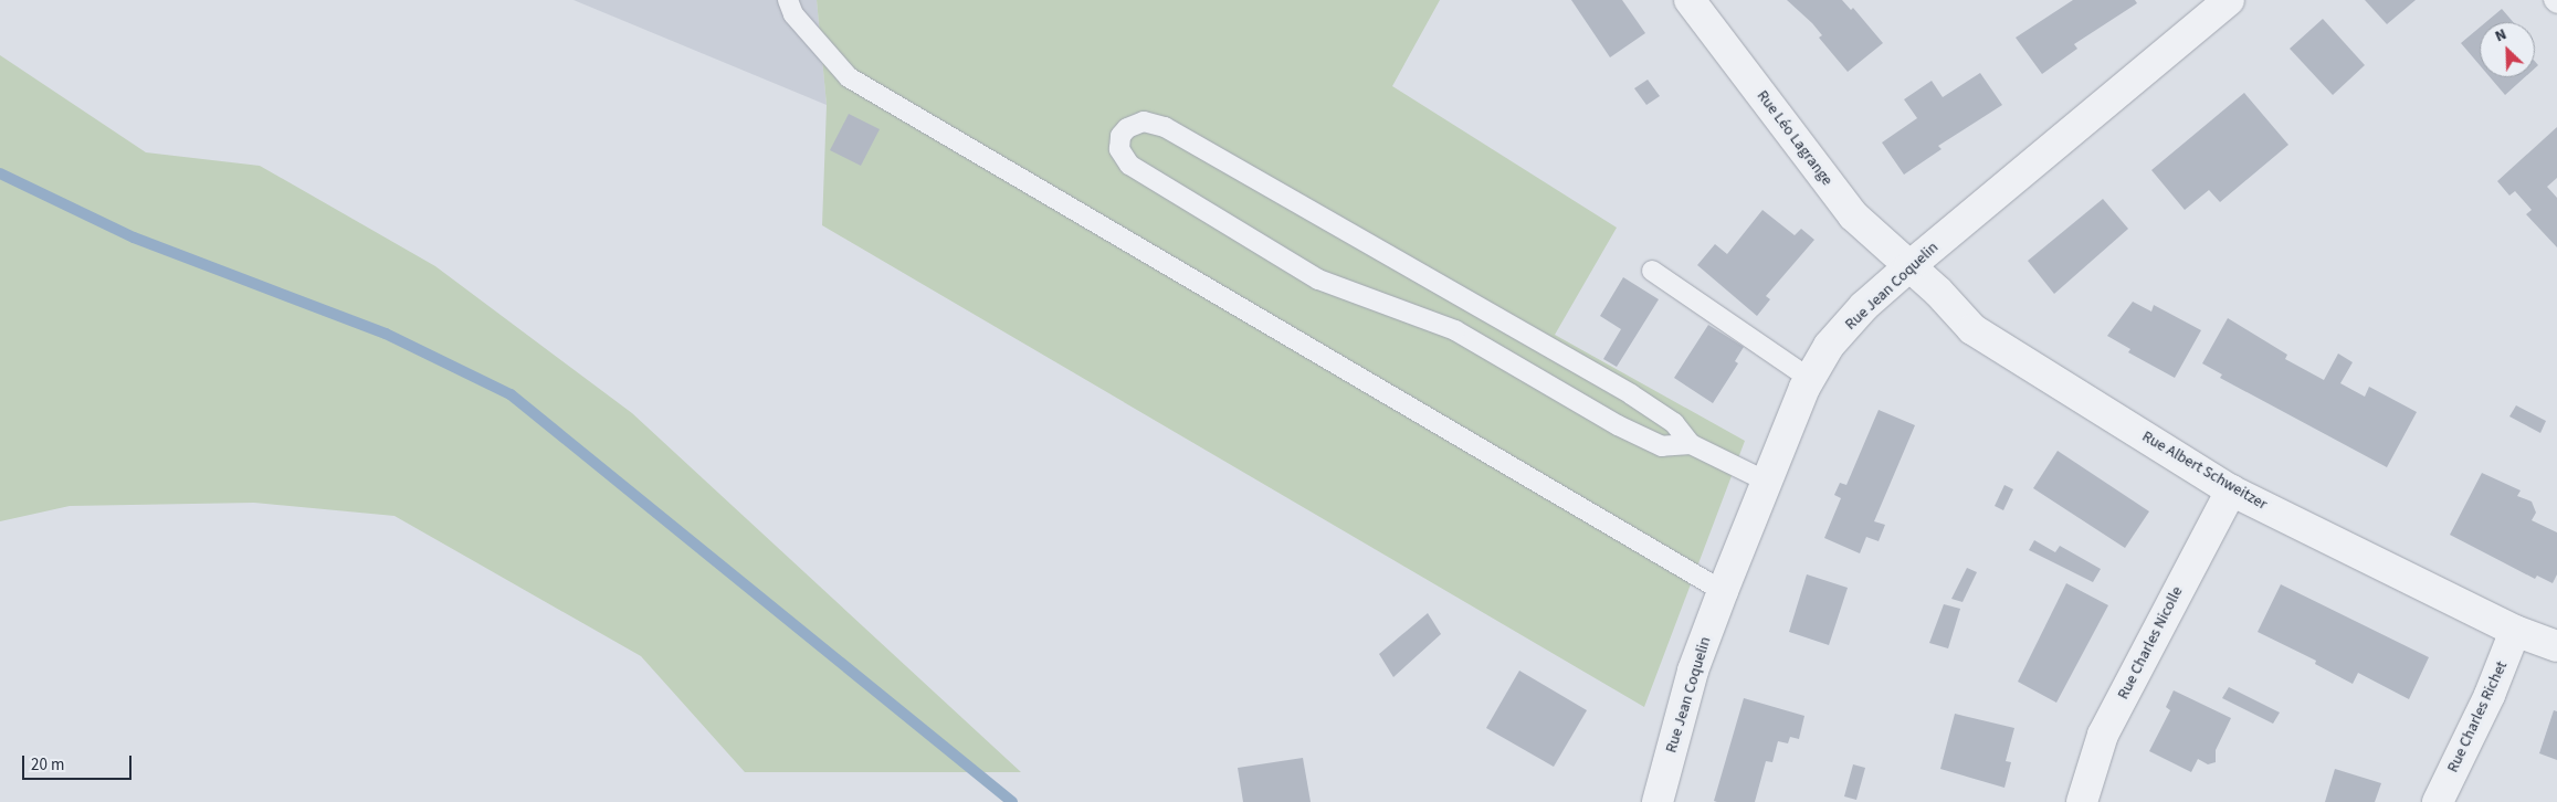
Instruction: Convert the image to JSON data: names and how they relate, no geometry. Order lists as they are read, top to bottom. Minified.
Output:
{"streets":{"street":["Rue Léo Lagrange","Rue Jean Coquelin","Rue Albert Schweitzer","Rue Charles Nicolle","Rue Charles Richet"]},"crossings":[["Rue Léo Lagrange","Rue Jean Coquelin"],["Rue Léo Lagrange","Rue Albert Schweitzer"],["Rue Jean Coquelin","Rue Albert Schweitzer"],["Rue Albert Schweitzer","Rue Charles Nicolle"],["Rue Albert Schweitzer","Rue Charles Richet"]],"scale_bar":"20 m","north":"top left"}
